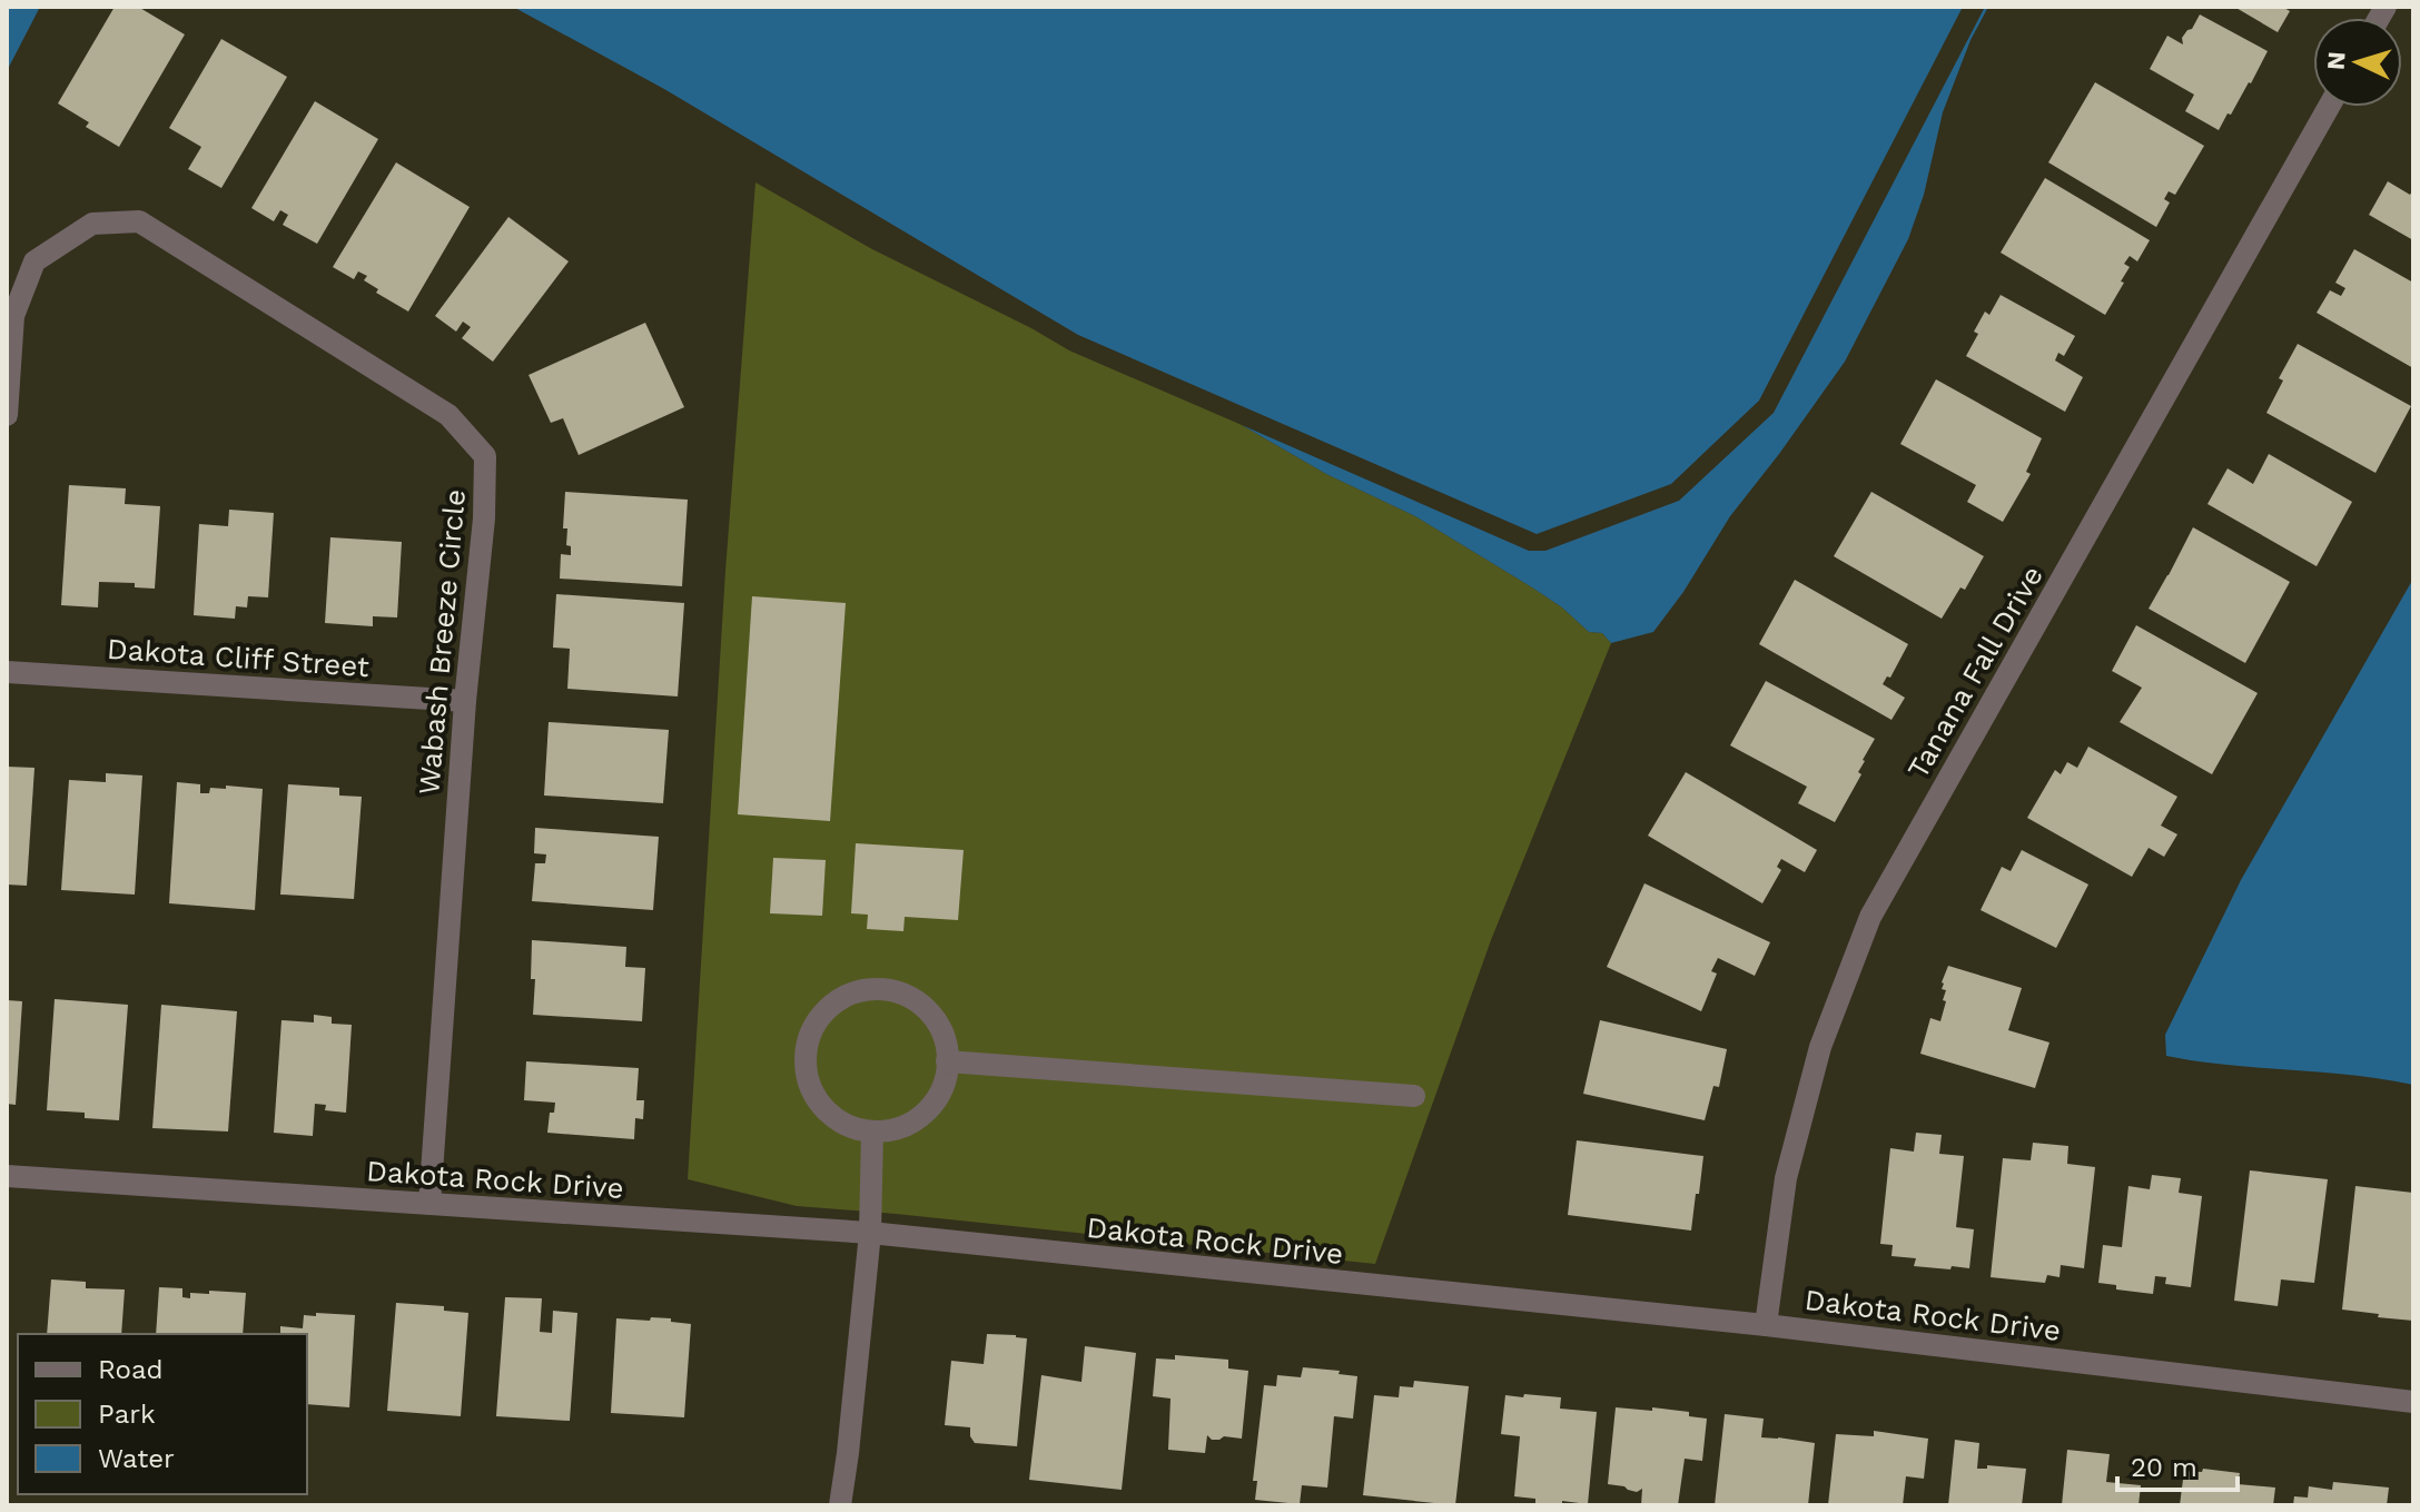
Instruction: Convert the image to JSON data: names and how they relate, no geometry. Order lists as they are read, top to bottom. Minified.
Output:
{"streets":{"street":["Wabash Breeze Circle","Dakota Cliff Street","Tanana Fall Drive","Dakota Rock Drive"]},"crossings":[["Wabash Breeze Circle","Dakota Cliff Street"],["Wabash Breeze Circle","Dakota Rock Drive"],["Tanana Fall Drive","Dakota Rock Drive"]],"legend":["Road","Park","Water"],"scale_bar":"20 m","north":"left"}
